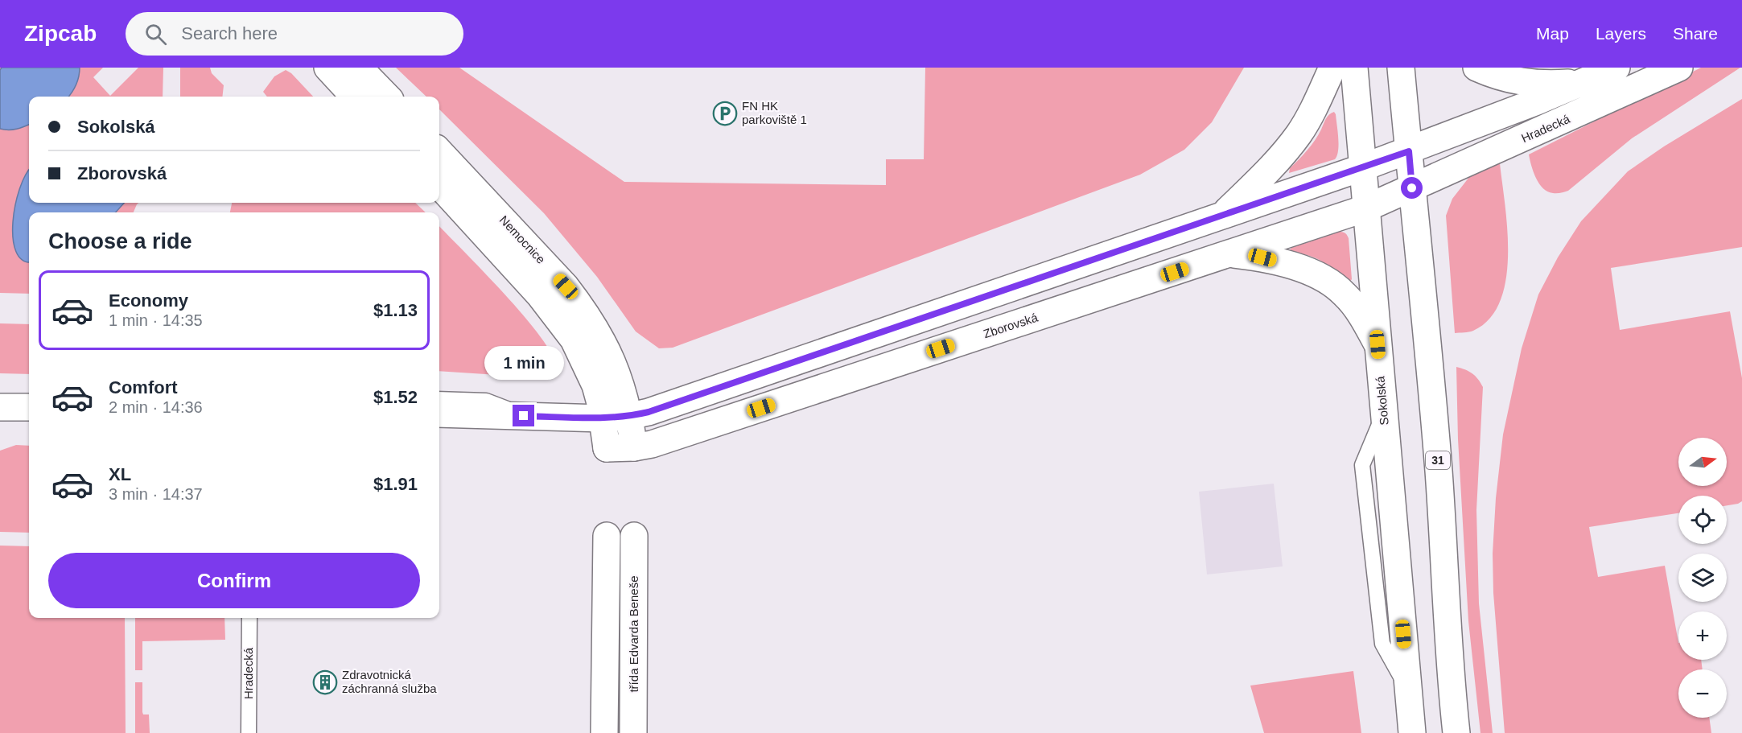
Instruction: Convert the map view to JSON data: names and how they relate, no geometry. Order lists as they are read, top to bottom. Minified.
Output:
{"streets":{"street":["Hradecká","Nemocnice","Zborovská","Sokolská","31","třída Edvarda Beneše"]},"crossings":[["Hradecká","Zborovská"],["Hradecká","31"],["Nemocnice","Zborovská"],["Zborovská","Sokolská"],["Zborovská","31"]],"places":{"parking":["FN HK parkoviště 1"],"building":["Zdravotnická záchranná služba"]},"north":"right","page":{"header":"Zipcab","search":"Search here","nav":["Map","Layers","Share"],"banner":["Sokolská","Zborovská"],"heading":"Choose a ride","list":[{"name":"Economy","note":"1 min · 14:35","value":"$1.13"},{"name":"Comfort","note":"2 min · 14:36","value":"$1.52"},{"name":"XL","note":"3 min · 14:37","value":"$1.91"}],"bubble":"1 min","map_buttons":["+","−"],"buttons":"Confirm"}}
